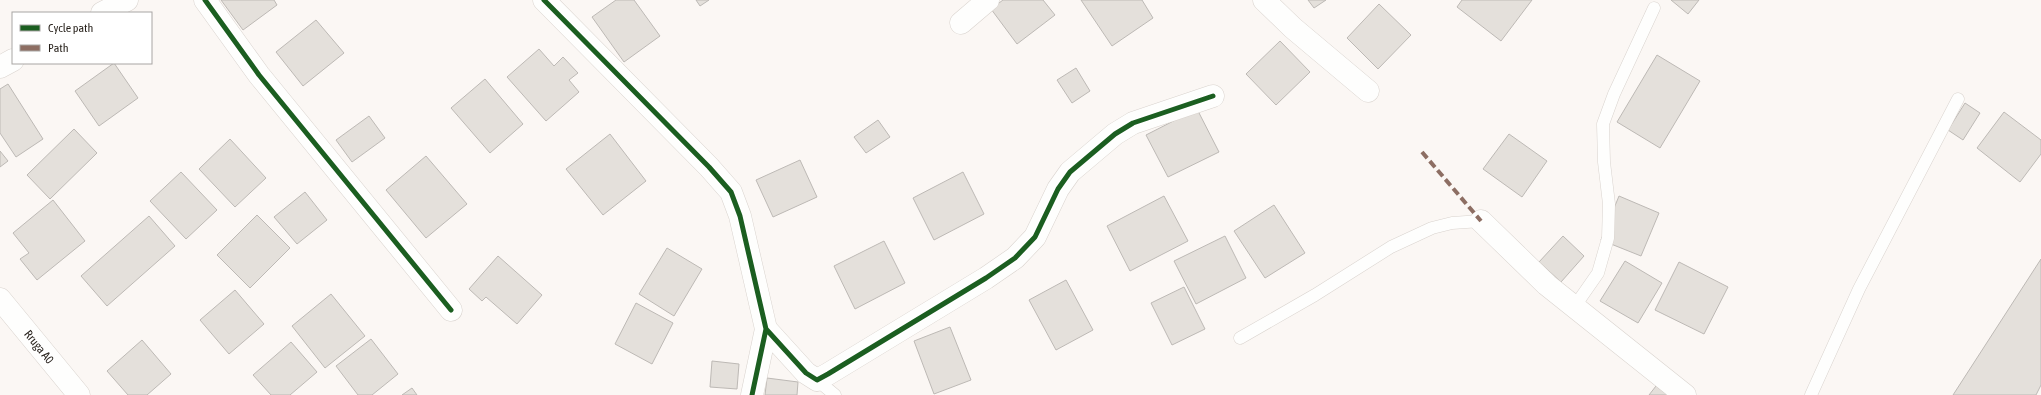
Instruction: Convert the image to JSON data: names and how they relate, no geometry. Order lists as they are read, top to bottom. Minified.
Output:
{"streets":{"street":["Rruga A0"]},"legend":["Cycle path","Path"]}
